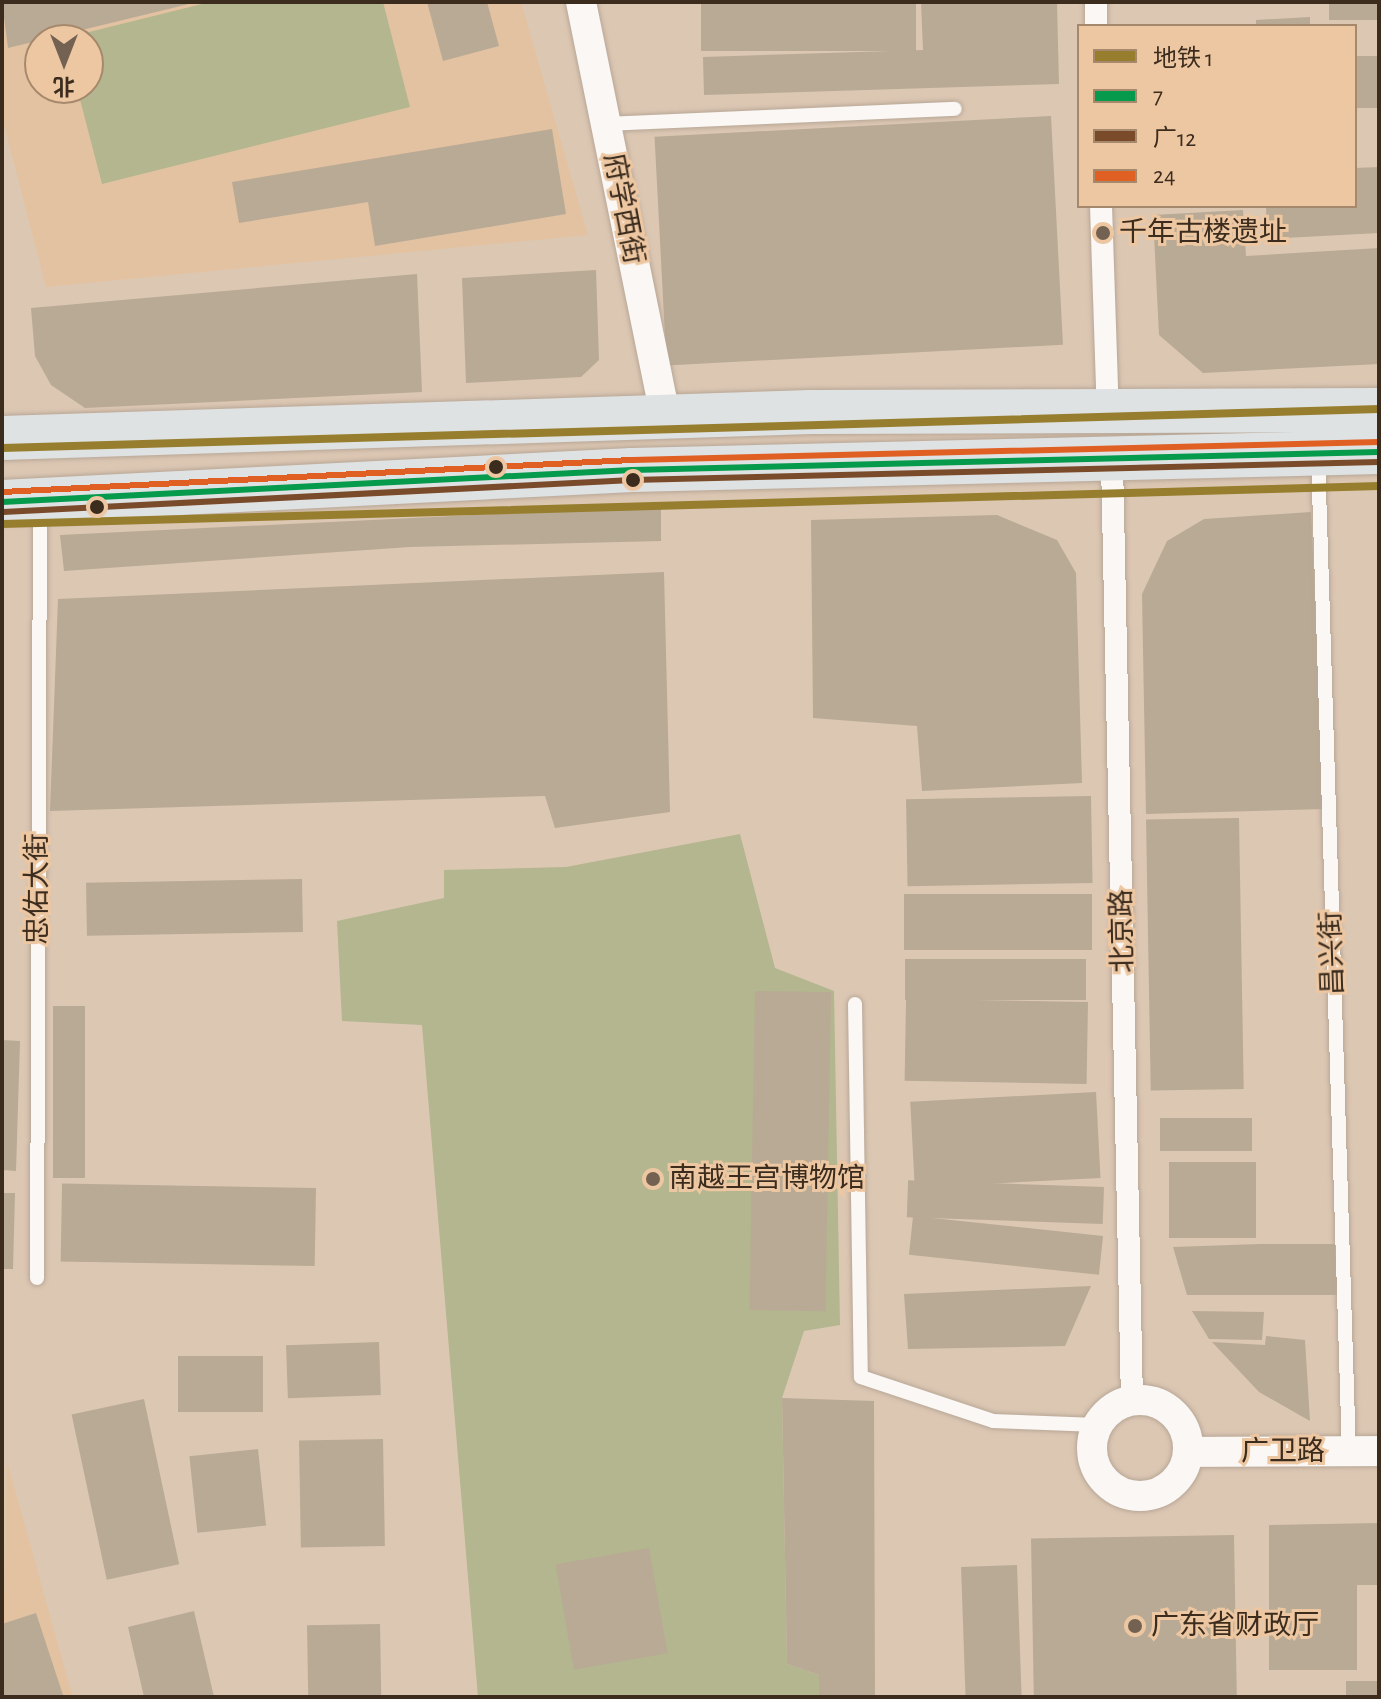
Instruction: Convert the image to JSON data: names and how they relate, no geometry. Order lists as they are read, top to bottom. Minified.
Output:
{"streets":{"street":["府学西街","北京路","广卫路"],"lane":["忠佑大街","昌兴街"]},"crossings":[["北京路","广卫路"],["昌兴街","广卫路"]],"places":["千年古楼遗址","南越王宫博物馆","广东省财政厅"],"lines":["metro line 1","transit line 24","transit line 7","transit line 广12"],"legend":["地铁 1","7","广12","24"],"north":"bottom"}
